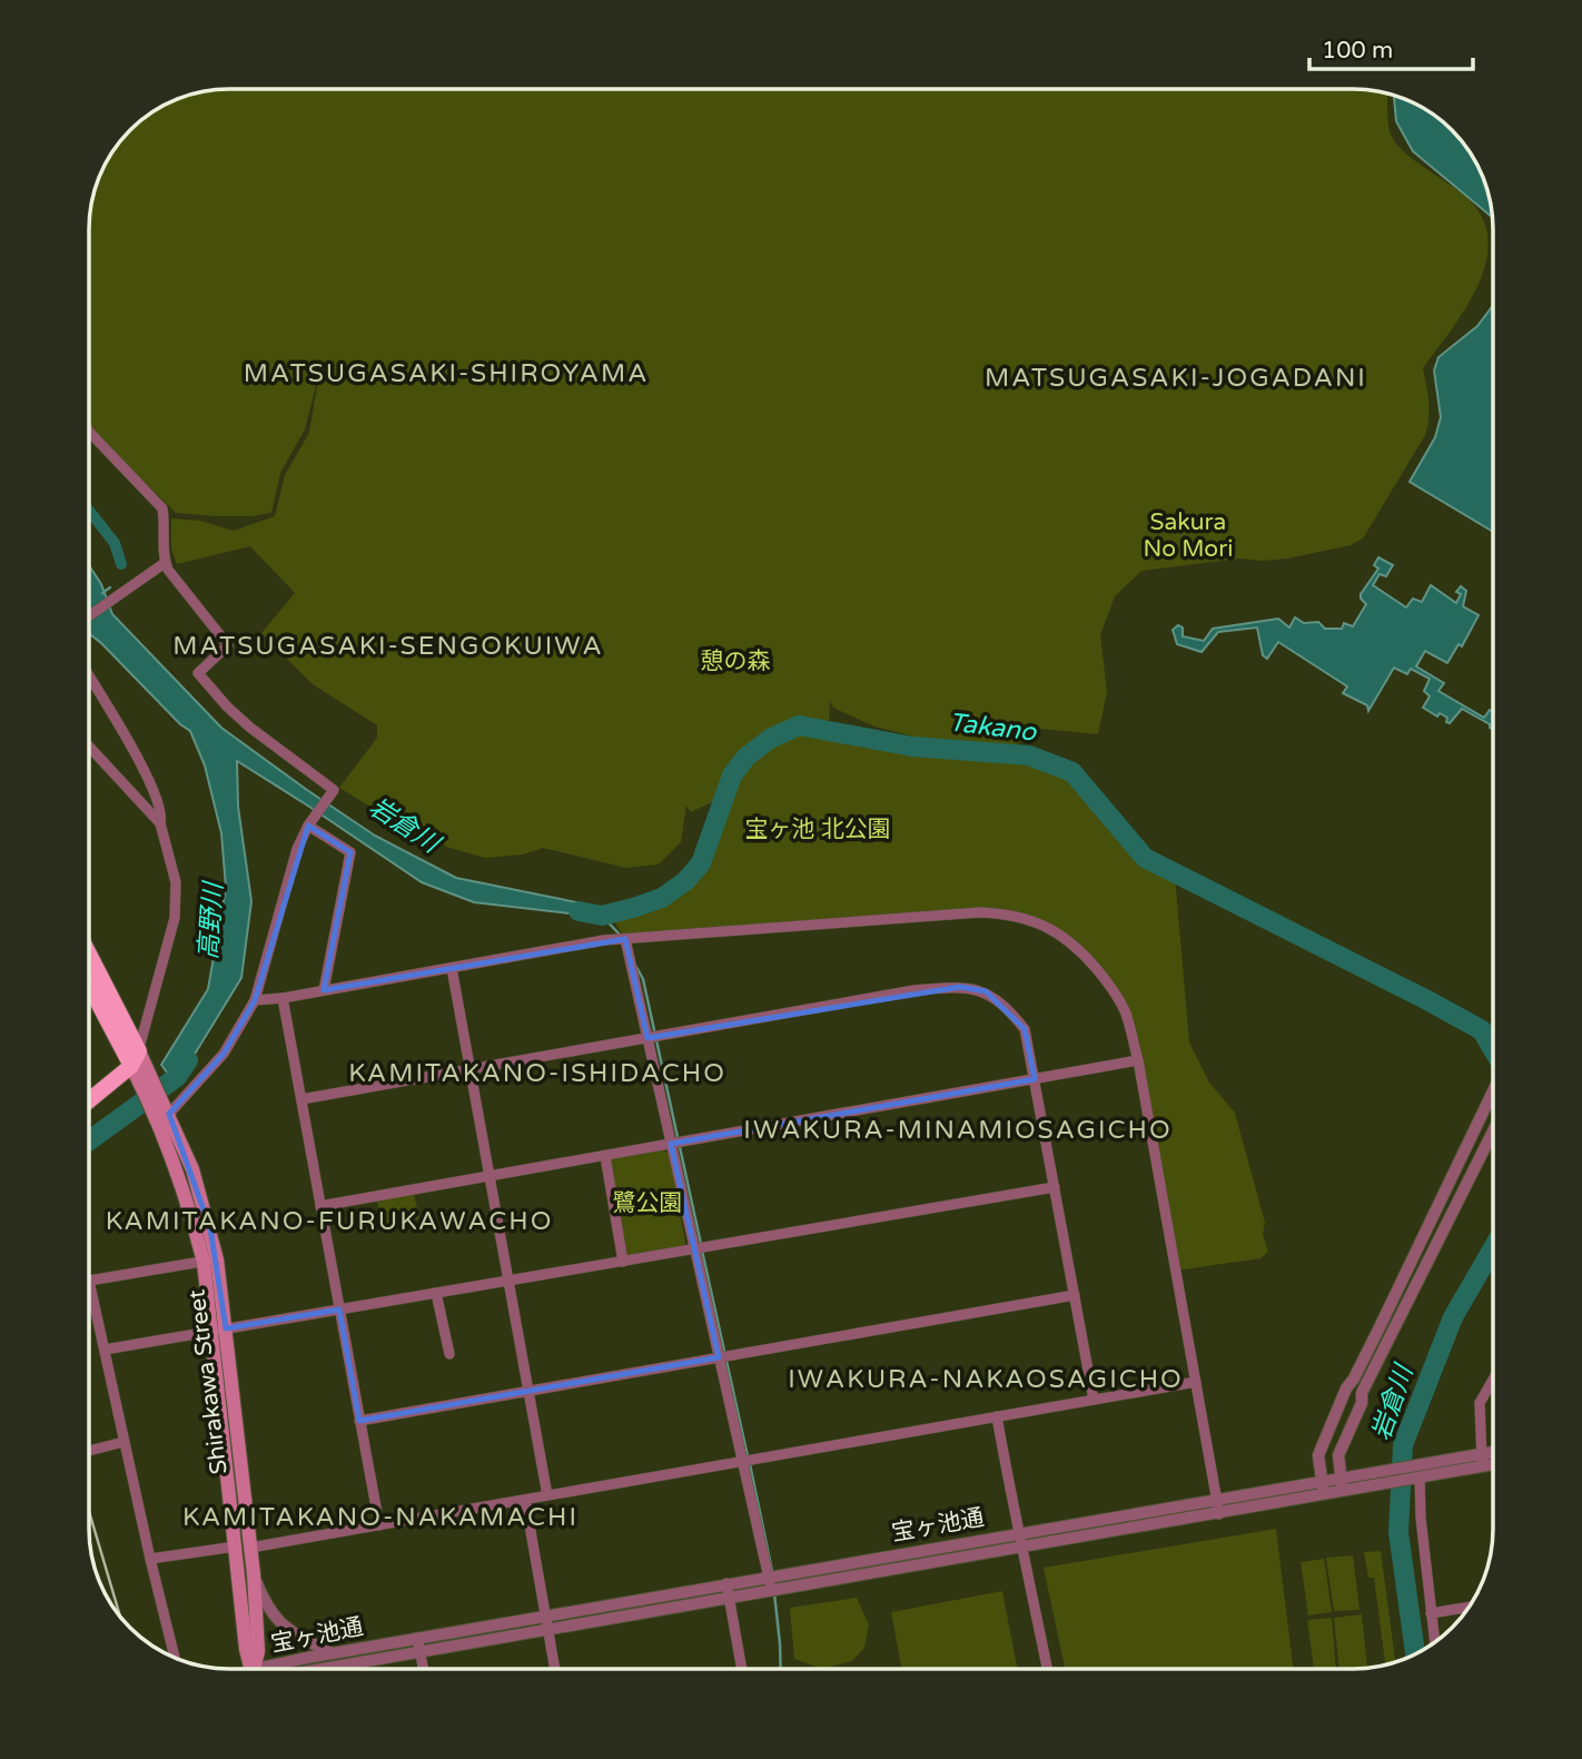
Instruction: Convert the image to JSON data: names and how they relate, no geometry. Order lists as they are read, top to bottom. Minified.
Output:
{"streets":{"highway":["Shirakawa Street"],"street":["宝ヶ池通"]},"districts":["MATSUGASAKI-SHIROYAMA","MATSUGASAKI-JOGADANI","MATSUGASAKI-SENGOKUIWA","KAMITAKANO-ISHIDACHO","IWAKURA-MINAMIOSAGICHO","KAMITAKANO-FURUKAWACHO","IWAKURA-NAKAOSAGICHO","KAMITAKANO-NAKAMACHI"],"water":["Takano","岩倉川","高野川"],"parks":["Sakura No Mori","憩の森","宝ヶ池 北公園","鷺公園"],"scale_bar":"100 m"}
